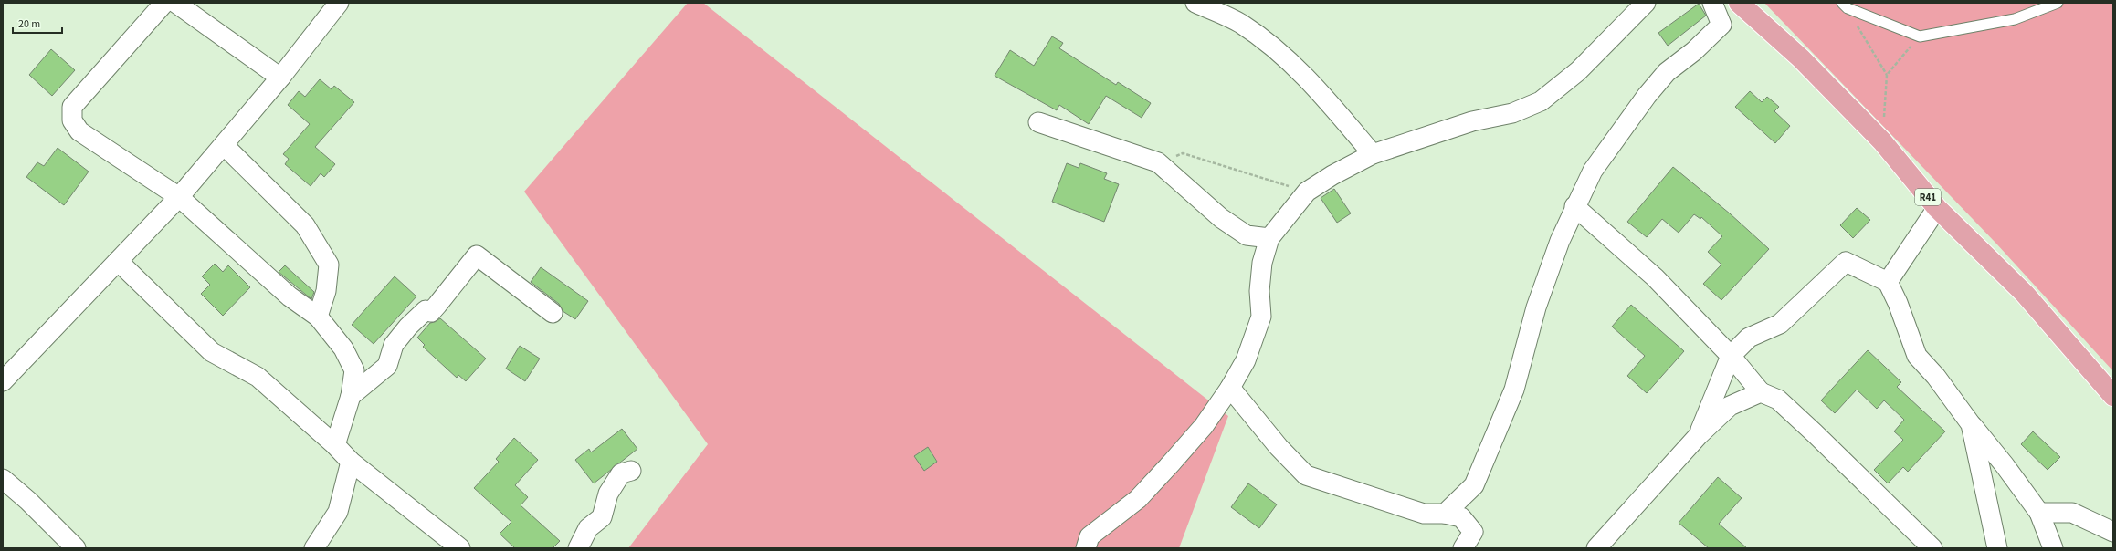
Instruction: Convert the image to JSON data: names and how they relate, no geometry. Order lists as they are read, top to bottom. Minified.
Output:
{"streets":{"main road":["R41"]},"scale_bar":"20 m"}
